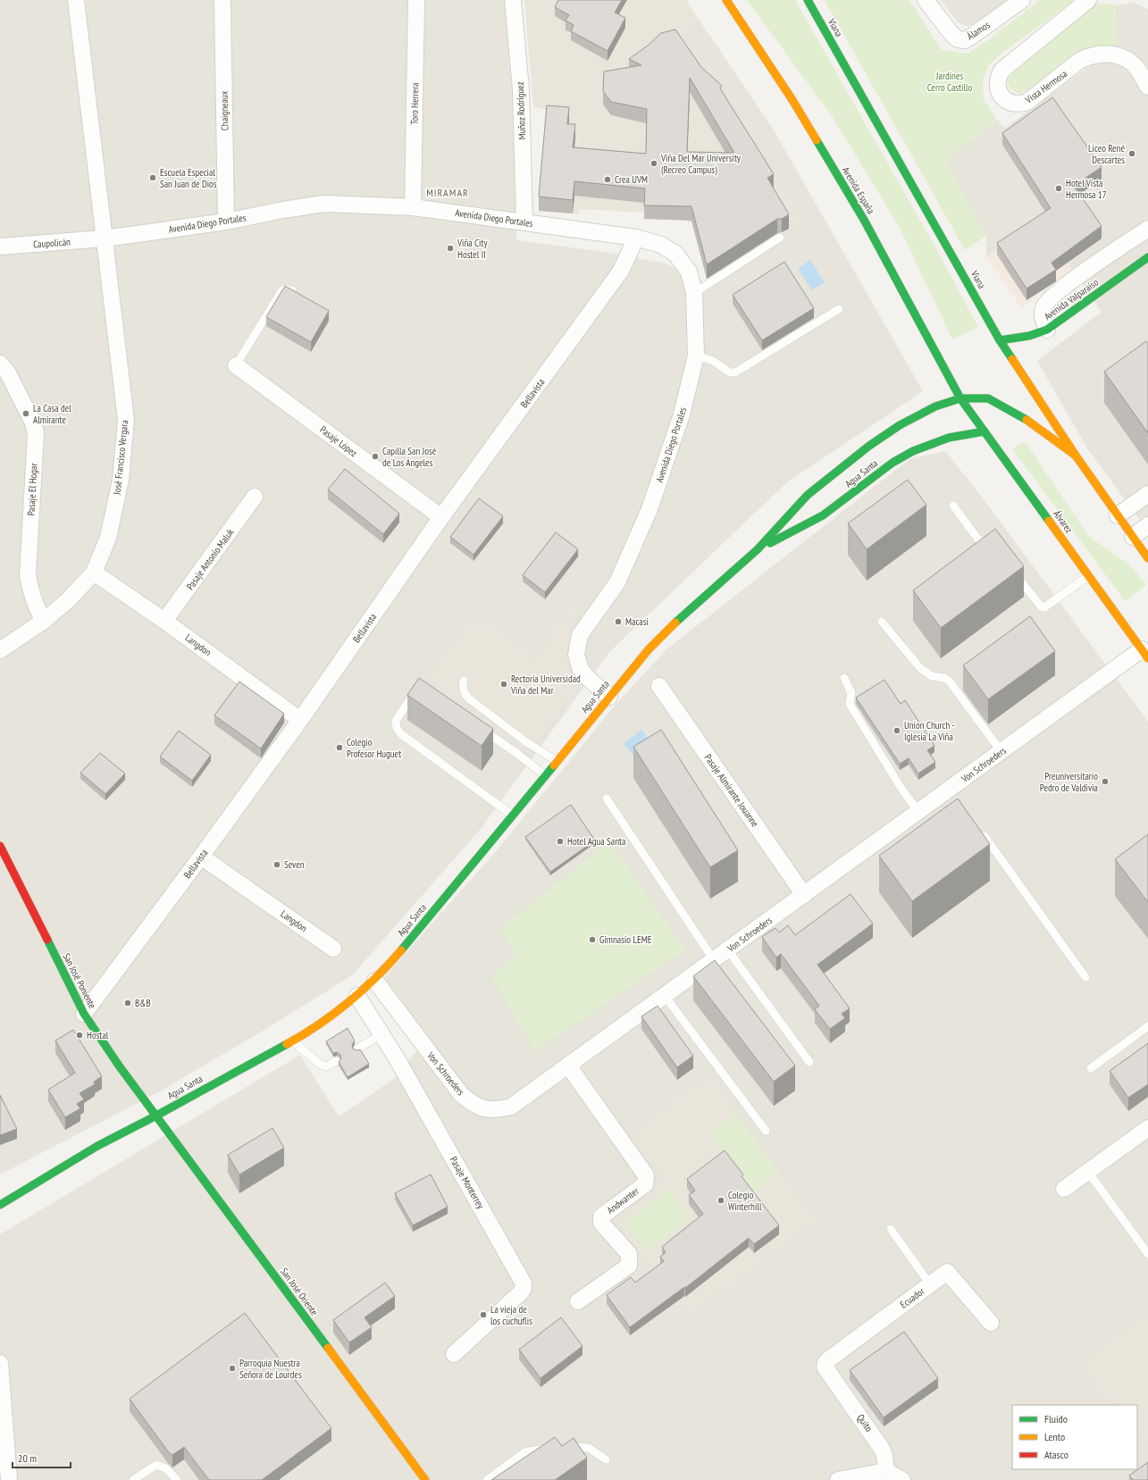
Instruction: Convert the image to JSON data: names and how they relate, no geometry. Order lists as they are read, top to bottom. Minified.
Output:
{"streets":{"main road":["Viana","Avenida España","Avenida Valparaíso","Agua Santa","Álvarez","San José Poniente","San José Oriente"],"street":["Álamos","Vista Hermosa","Toro Herrera","Chaigneaux","Muñoz Rodríguez","Avenida Diego Portales","Caupolicán","Bellavista","Pasaje López","José Francisco Vergara","Pasaje El Hogar","Pasaje Antonio Maluk","Langdon","Von Schroeders","Pasaje Almirante Jouanne","Pasaje Monterrey","Andwanter","Ecuador","Quito"]},"crossings":[["Viana","Avenida Valparaíso"],["Viana","Agua Santa"],["Toro Herrera","Avenida Diego Portales"],["Chaigneaux","Avenida Diego Portales"],["Muñoz Rodríguez","Avenida Diego Portales"],["Avenida España","Agua Santa"],["Avenida España","Álvarez"],["Avenida Diego Portales","Caupolicán"],["Avenida Diego Portales","Bellavista"],["Avenida Diego Portales","José Francisco Vergara"],["Avenida Diego Portales","Agua Santa"],["Caupolicán","José Francisco Vergara"],["Bellavista","Pasaje López"],["Bellavista","Langdon"],["Bellavista","San José Poniente"],["José Francisco Vergara","Pasaje El Hogar"],["José Francisco Vergara","Langdon"],["Agua Santa","Álvarez"],["Agua Santa","Von Schroeders"],["Agua Santa","San José Poniente"],["Agua Santa","Pasaje Monterrey"],["Agua Santa","San José Oriente"],["Álvarez","Von Schroeders"],["Pasaje Antonio Maluk","Langdon"],["Von Schroeders","Pasaje Almirante Jouanne"],["Von Schroeders","Andwanter"],["San José Poniente","San José Oriente"],["Ecuador","Quito"]],"districts":["MIRAMAR"],"parks":["Jardines Cerro Castillo"],"places":["Liceo René Descartes","Viña Del Mar University (Recreo Campus)","Escuela Especial San Juan de Dios","Crea UVM","Hotel Vista Hermosa 17","Viña City Hostel II","La Casa del Almirante","Capilla San José de Los Ángeles","Macasi","Rectoría Universidad Viña del Mar","Union Church - Iglesia La Viña","Colegio Profesor Huguet","Preuniversitario Pedro de Valdivia","Hotel Agua Santa","Seven","Gimnasio LEME","B&B","Hostal","Colegio Winterhill","La vieja de los cuchuflis","Parroquia Nuestra Señora de Lourdes"],"legend":["Fluido","Lento","Atasco"],"scale_bar":"20 m"}
